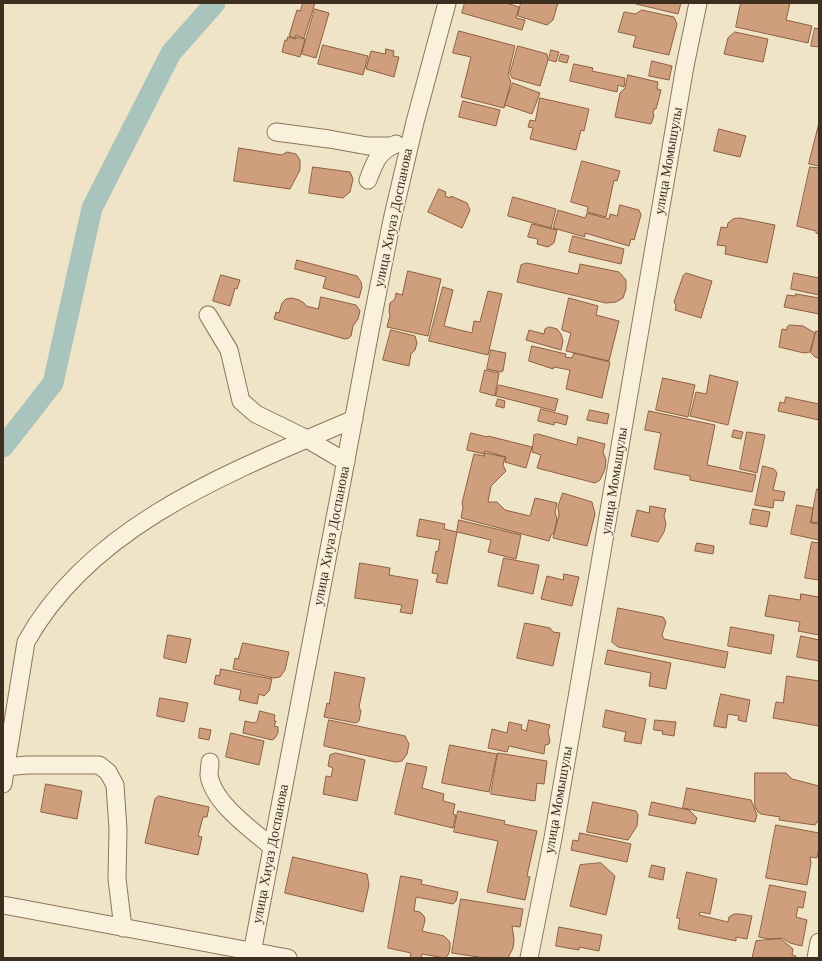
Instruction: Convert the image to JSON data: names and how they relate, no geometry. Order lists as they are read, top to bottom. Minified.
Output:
{"streets":{"street":["улица Момышулы","улица Хиуаз Доспанова"]}}
